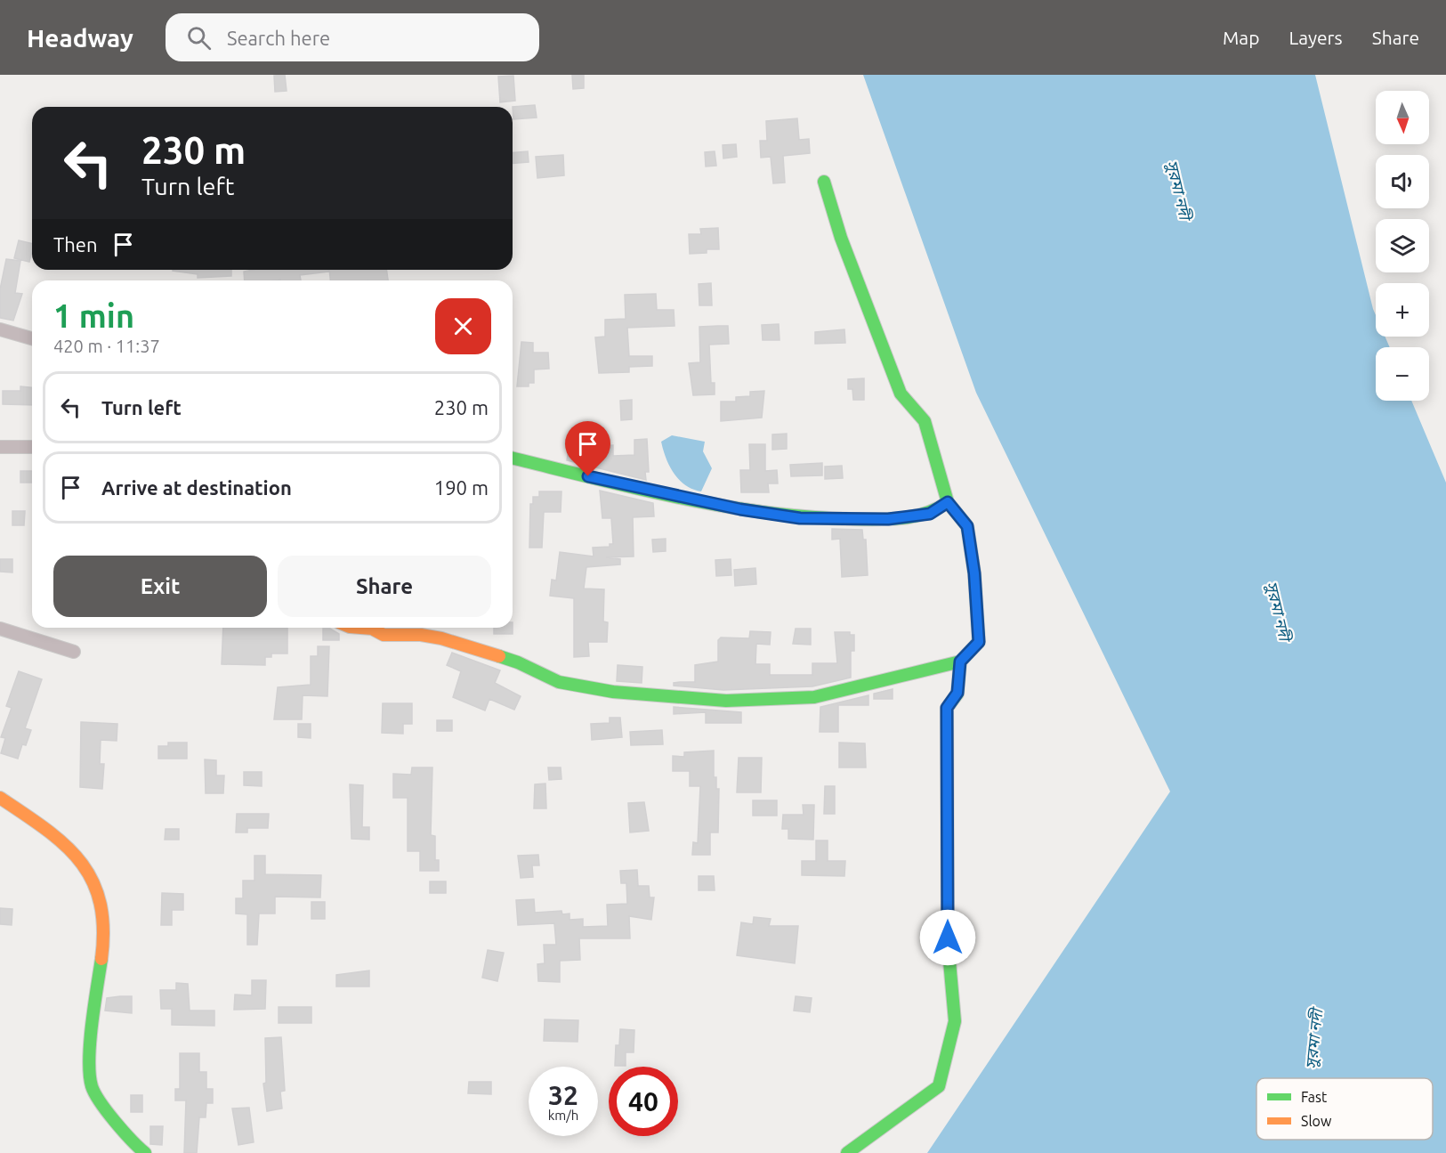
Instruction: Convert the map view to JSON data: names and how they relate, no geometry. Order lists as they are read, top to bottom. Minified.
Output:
{"water":["সুরমা নদী"],"legend":["Fast","Slow"],"north":"bottom","page":{"header":"Headway","search":"Search here","nav":["Map","Layers","Share"],"map_buttons":["+","−"],"turn":["230 m","Turn left"],"then":"Then","heading":["1 min","420 m · 11:37"],"list":[{"name":"Turn left","value":"230 m"},{"name":"Arrive at destination","value":"190 m"}],"buttons":["Exit","Share"],"speed":"32 km/h","limit":"40"}}
